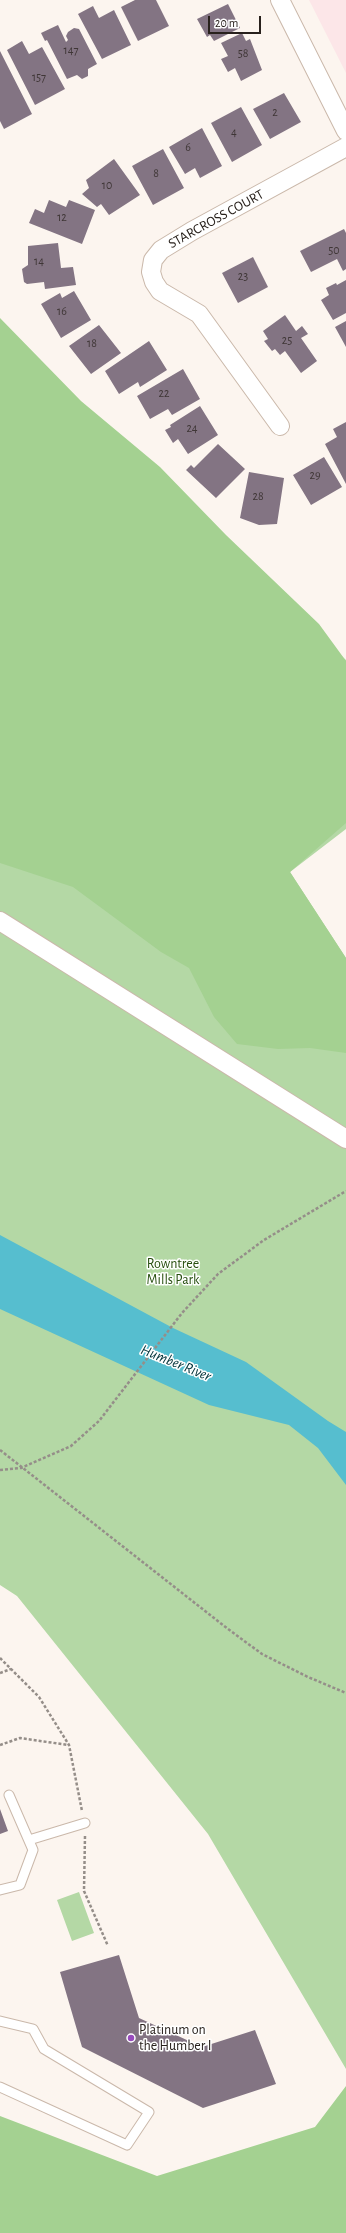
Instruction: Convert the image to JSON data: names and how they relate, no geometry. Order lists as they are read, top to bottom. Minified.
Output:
{"streets":{"street":["STARCROSS COURT"]},"water":["Humber River"],"parks":["Rowntree Mills Park"],"places":["Platinum on the Humber I"],"house_numbers":["147","58","157","2","4","6","8","10","12","50","14","23","16","25","18","22","24","29","28"],"scale_bar":"20 m"}
